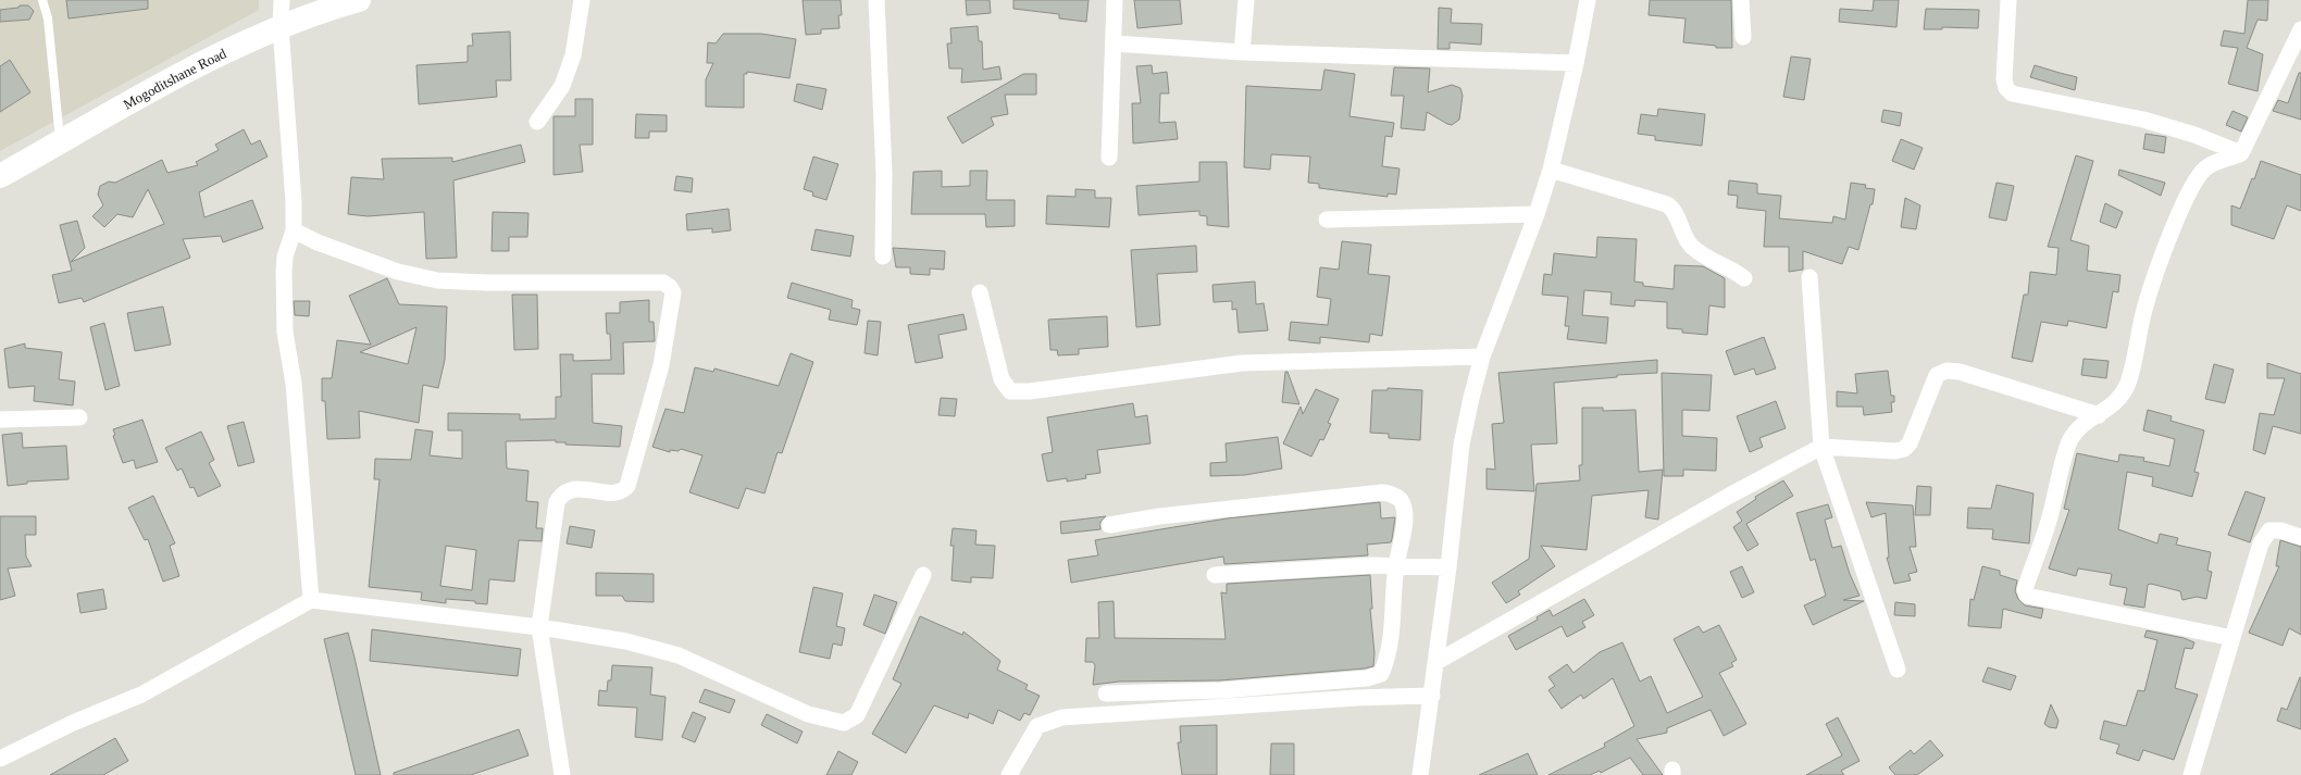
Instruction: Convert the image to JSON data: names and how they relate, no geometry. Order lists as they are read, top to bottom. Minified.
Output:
{"streets":{"main road":["Mogoditshane Road"]}}
